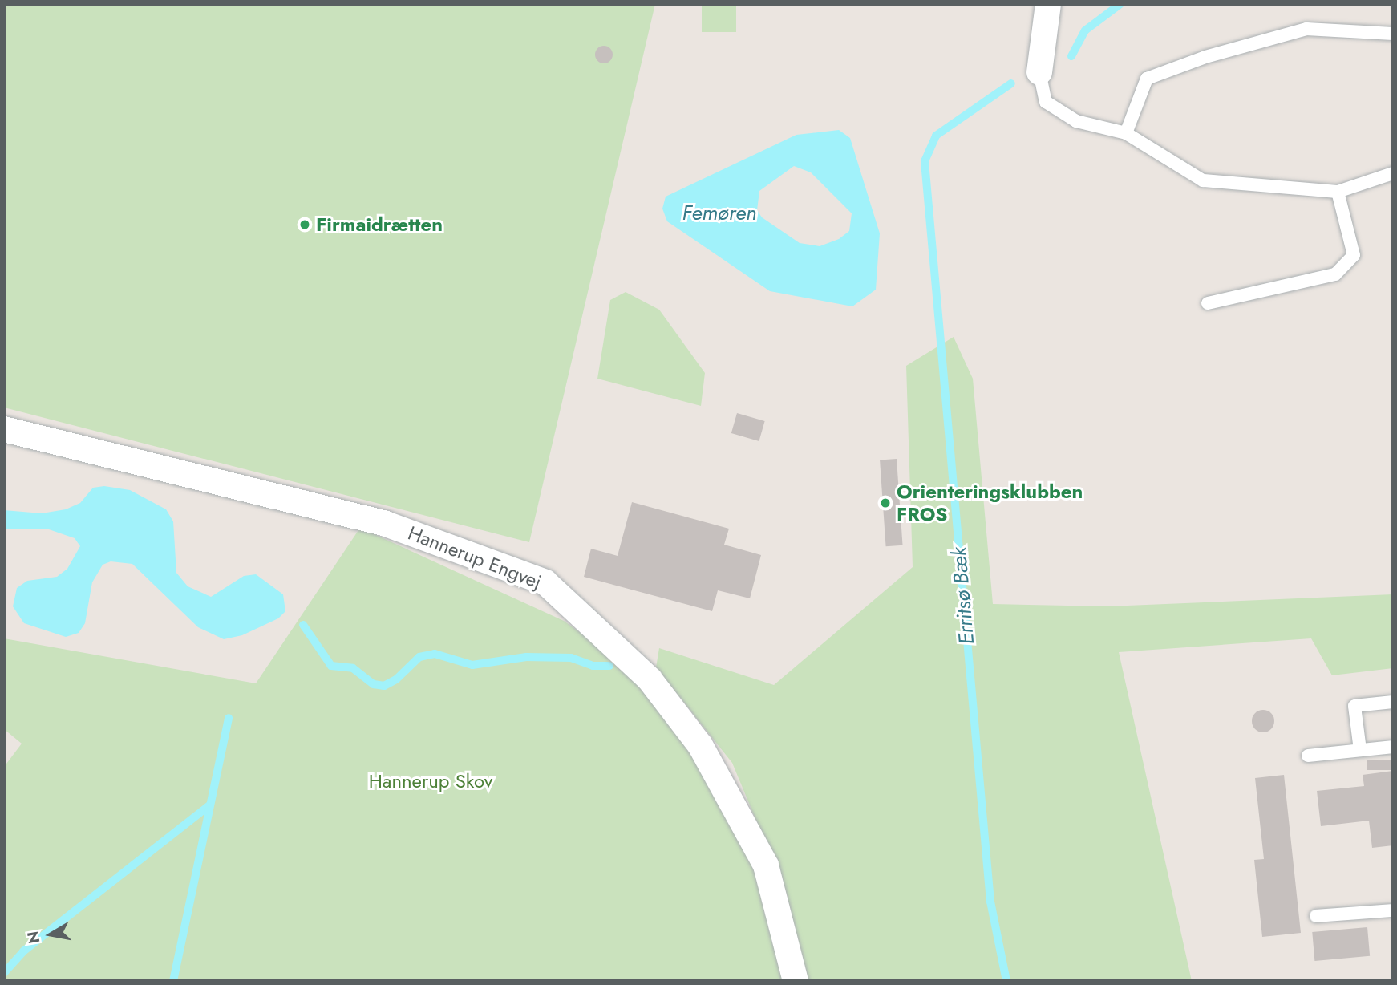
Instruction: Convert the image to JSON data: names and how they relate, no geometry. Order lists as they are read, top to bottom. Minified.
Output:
{"streets":{"street":["Hannerup Engvej"]},"water":["Femøren","Erritsø Bæk"],"parks":["Hannerup Skov"],"places":["Firmaidrætten","Orienteringsklubben FROS"],"north":"left"}
